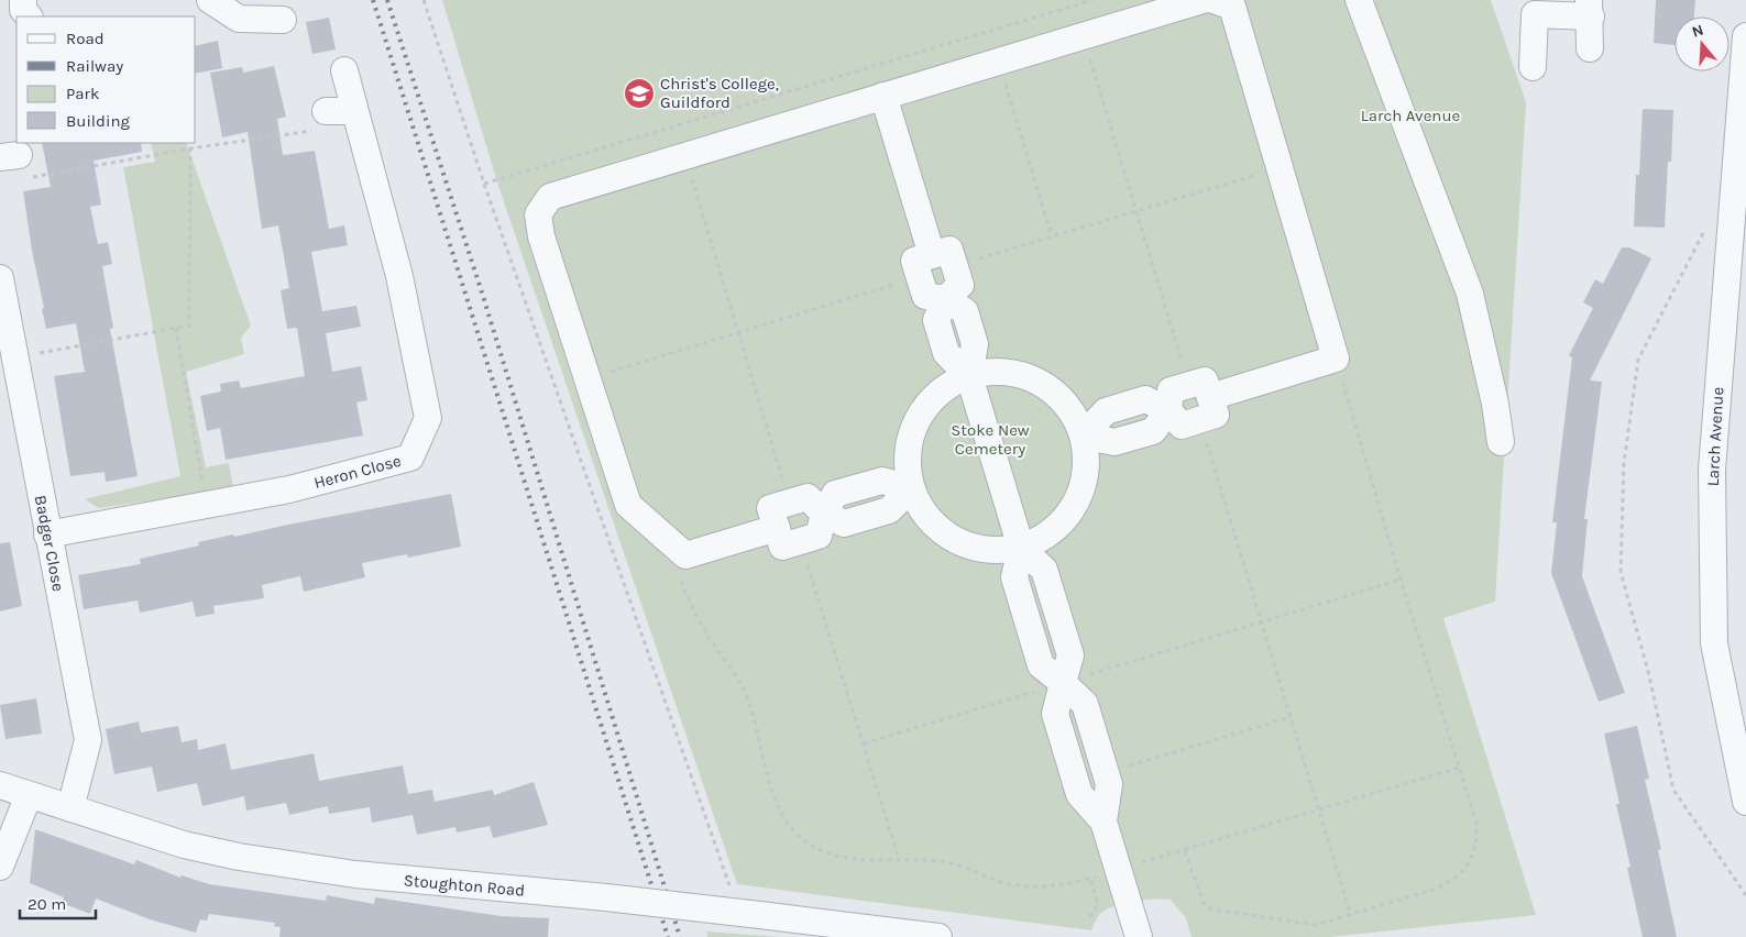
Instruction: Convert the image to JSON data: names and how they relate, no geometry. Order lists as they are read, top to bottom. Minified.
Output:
{"streets":{"street":["Larch Avenue","Heron Close","Badger Close","Stoughton Road"]},"crossings":[["Heron Close","Badger Close"],["Badger Close","Stoughton Road"]],"parks":["Larch Avenue","Stoke New Cemetery"],"places":{"school or university":["Christ's College, Guildford"]},"legend":["Road","Railway","Park","Building"],"scale_bar":"20 m","north":"top"}
